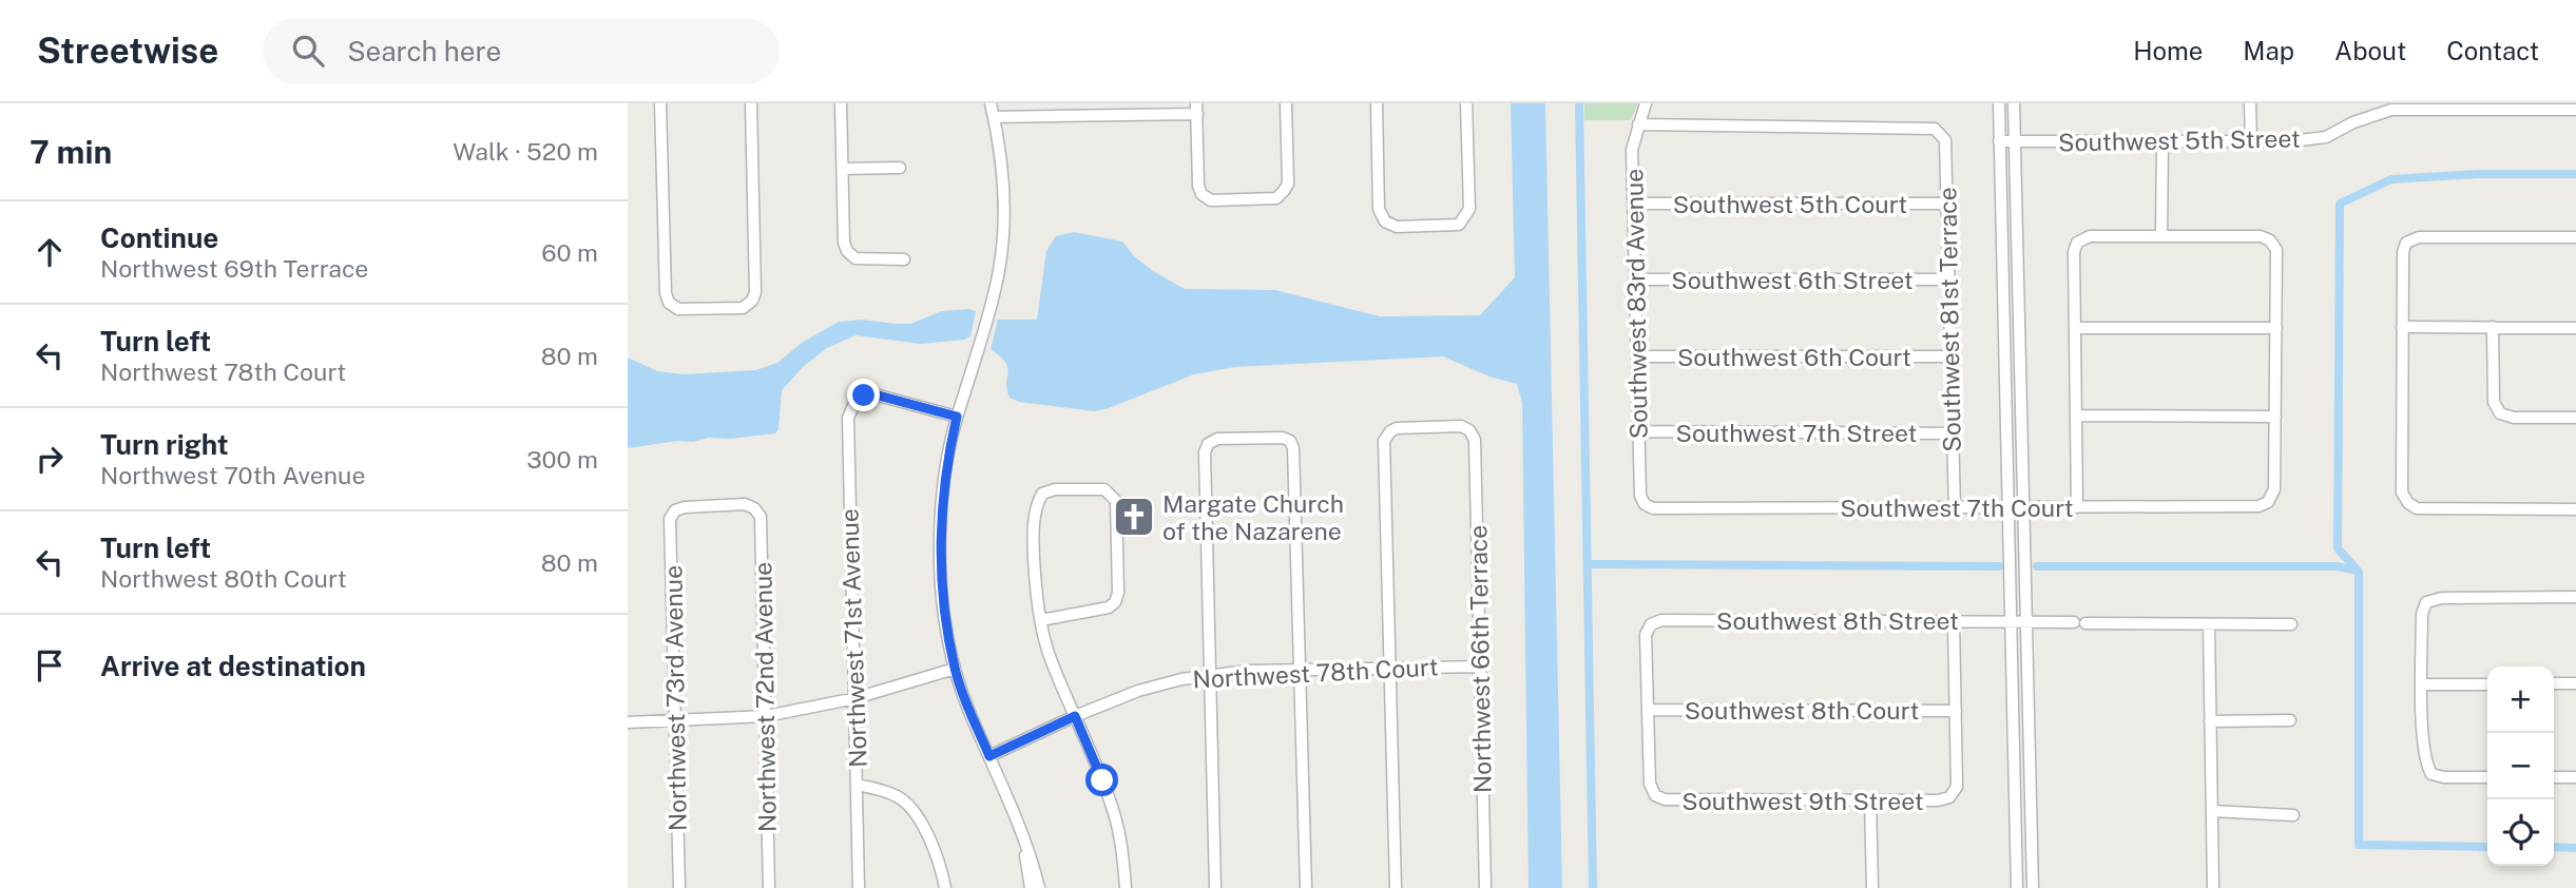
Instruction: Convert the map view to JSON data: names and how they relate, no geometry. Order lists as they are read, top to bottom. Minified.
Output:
{"streets":{"street":["Southwest 5th Street","Southwest 5th Court","Southwest 6th Street","Southwest 83rd Avenue","Southwest 81st Terrace","Southwest 6th Court","Southwest 7th Street","Southwest 7th Court","Southwest 8th Street","Northwest 71st Avenue","Northwest 66th Terrace","Northwest 78th Court","Northwest 72nd Avenue","Northwest 73rd Avenue","Southwest 8th Court","Southwest 9th Street"]},"crossings":[["Southwest 5th Court","Southwest 83rd Avenue"],["Southwest 5th Court","Southwest 81st Terrace"],["Southwest 6th Street","Southwest 83rd Avenue"],["Southwest 6th Street","Southwest 81st Terrace"],["Southwest 83rd Avenue","Southwest 81st Terrace"],["Southwest 83rd Avenue","Southwest 6th Court"],["Southwest 83rd Avenue","Southwest 7th Street"],["Southwest 83rd Avenue","Southwest 7th Court"],["Southwest 81st Terrace","Southwest 6th Court"],["Southwest 81st Terrace","Southwest 7th Street"],["Southwest 81st Terrace","Southwest 7th Court"],["Southwest 8th Street","Southwest 8th Court"],["Southwest 8th Street","Southwest 9th Street"],["Northwest 66th Terrace","Northwest 78th Court"],["Northwest 72nd Avenue","Northwest 73rd Avenue"],["Southwest 8th Court","Southwest 9th Street"]],"places":{"church":["Margate Church of the Nazarene"]},"page":{"header":"Streetwise","search":"Search here","nav":["Home","Map","About","Contact"],"heading":["7 min","Walk · 520 m"],"list":[["Continue","Northwest 69th Terrace","60 m"],["Turn left","Northwest 78th Court","80 m"],["Turn right","Northwest 70th Avenue","300 m"],["Turn left","Northwest 80th Court","80 m"],"Arrive at destination"],"map_buttons":["+","−"]}}
